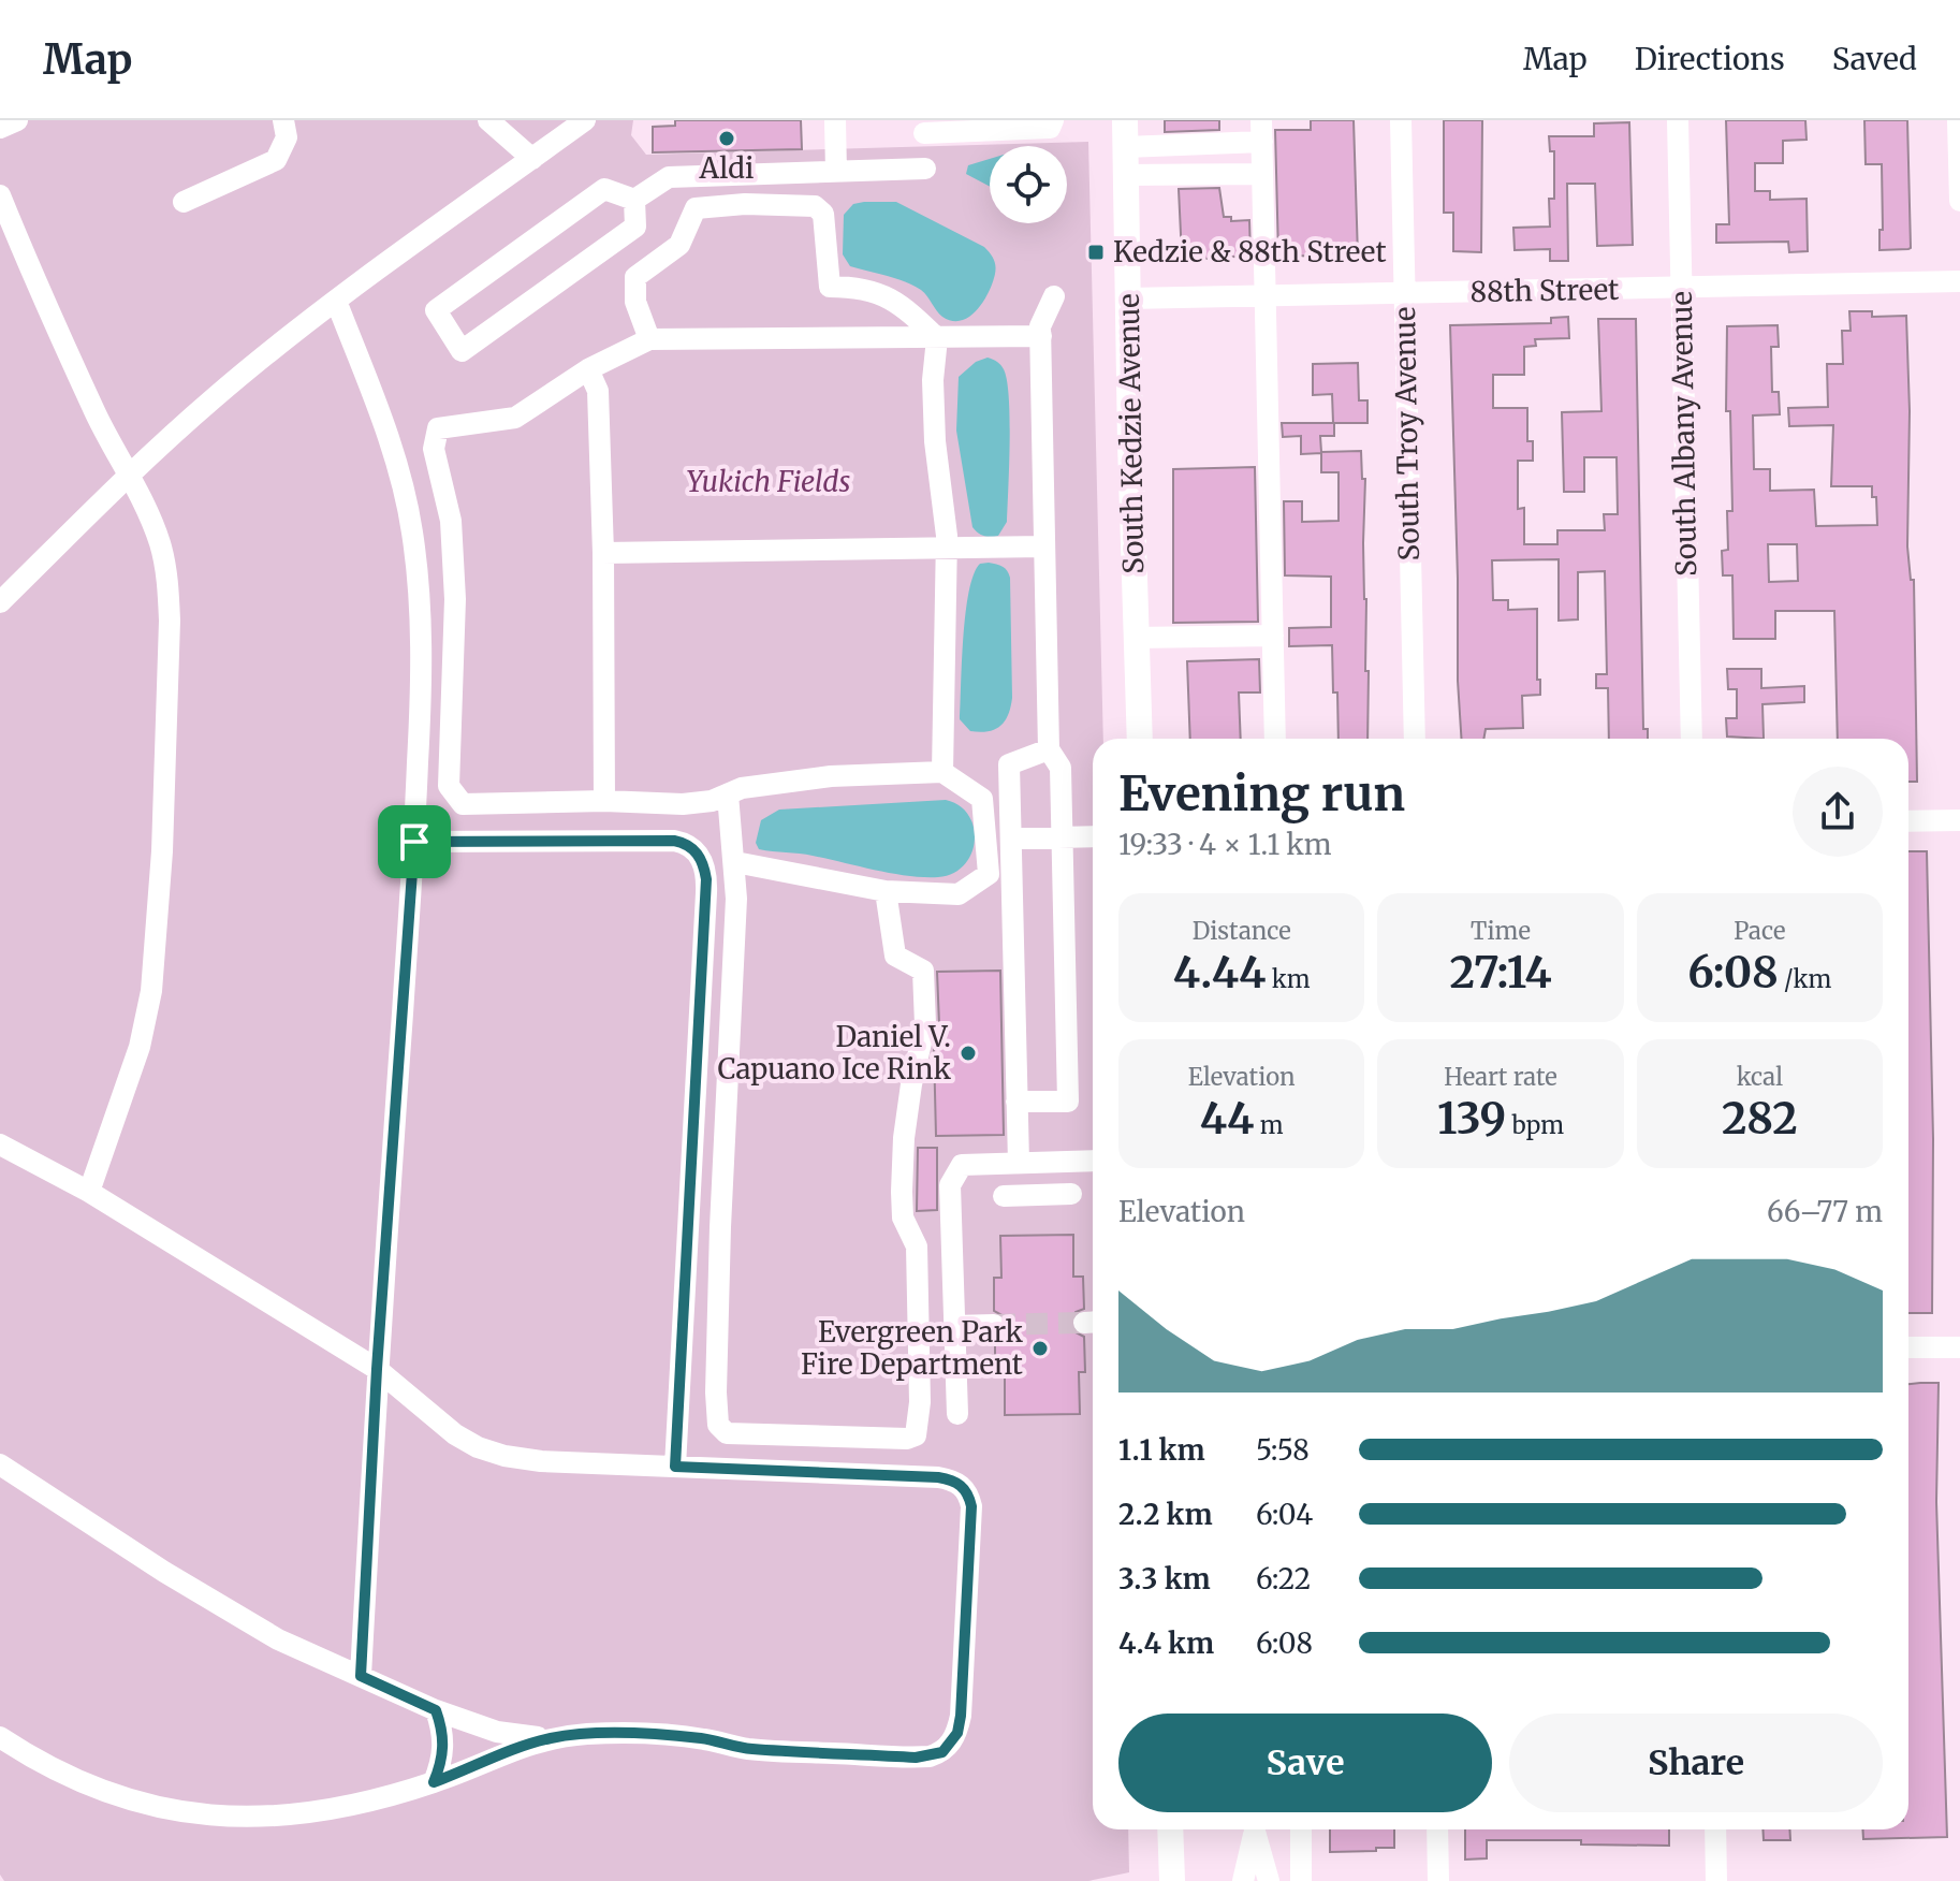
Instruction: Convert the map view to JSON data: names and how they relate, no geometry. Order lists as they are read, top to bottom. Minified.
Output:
{"streets":{"main road":["South Kedzie Avenue"],"street":["88th Street","South Troy Avenue","South Albany Avenue"]},"crossings":[["88th Street","South Kedzie Avenue"],["88th Street","South Troy Avenue"],["88th Street","South Albany Avenue"]],"parks":["Yukich Fields"],"places":{"other":["Aldi","Daniel V. Capuano Ice Rink","Evergreen Park Fire Department"],"transit":["Kedzie & 88th Street"]},"page":{"header":"Map","nav":["Map","Directions","Saved"],"heading":["Evening run","19:33 · 4 × 1.1 km"],"stats":[["Distance","4.44 km"],["Time","27:14"],["Pace","6:08 /km"],["Elevation","44 m"],["Heart rate","139 bpm"],["kcal","282"]],"chart":["Elevation","66–77 m"],"list":[{"name":"1.1 km","note":"5:58"},{"name":"2.2 km","note":"6:04"},{"name":"3.3 km","note":"6:22"},{"name":"4.4 km","note":"6:08"}],"buttons":["Save","Share"]}}
